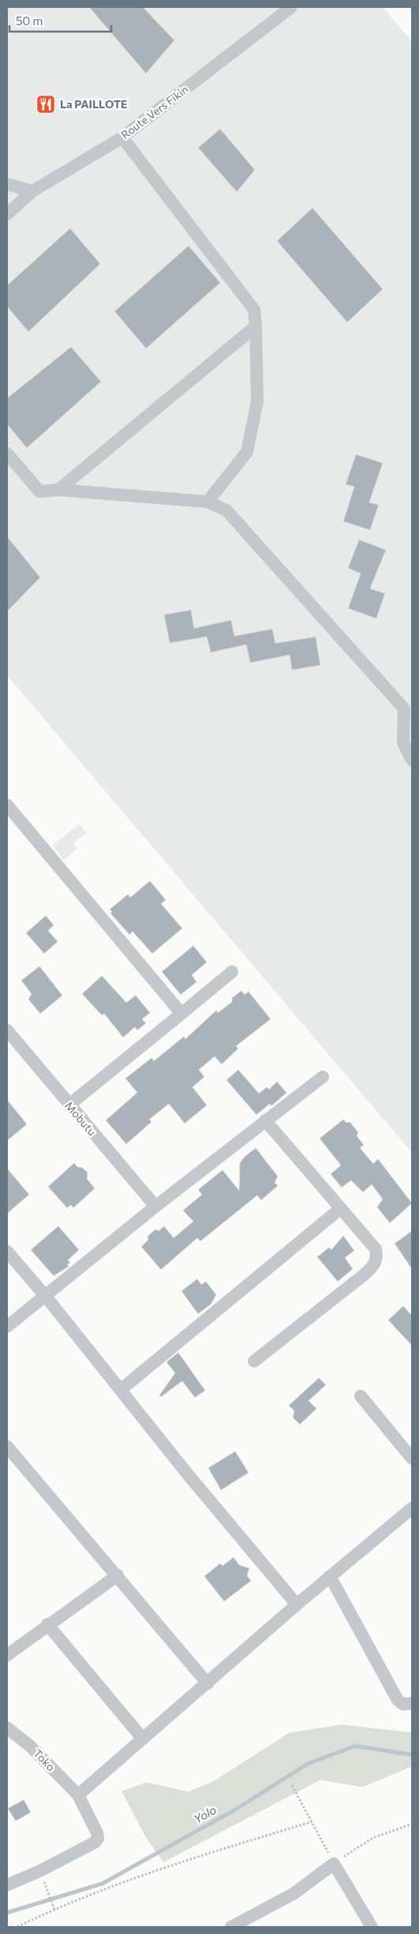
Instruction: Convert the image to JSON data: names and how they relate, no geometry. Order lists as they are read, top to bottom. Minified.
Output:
{"streets":{"street":["Route Vers Fikin","Mobutu","Toko"]},"water":["Yolo"],"places":{"restaurant":["La PAILLOTE"]},"scale_bar":"50 m"}
